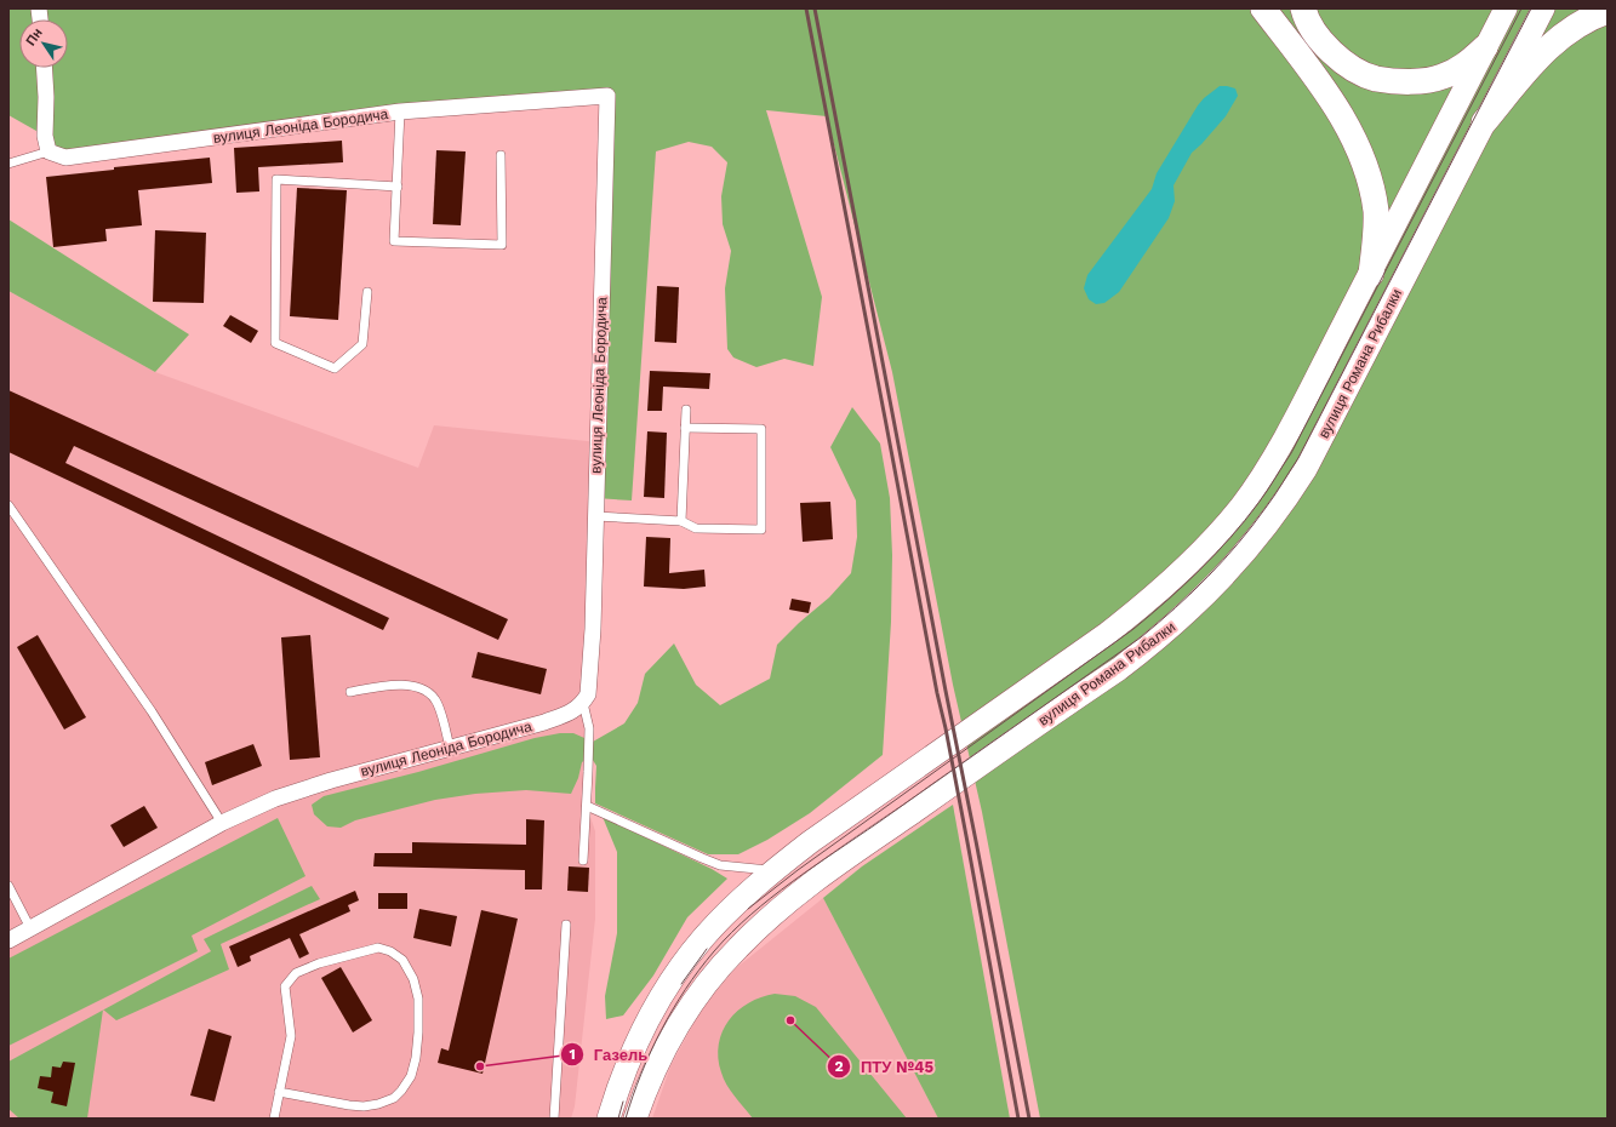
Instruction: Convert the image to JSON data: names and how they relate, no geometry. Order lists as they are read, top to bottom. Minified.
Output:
{"streets":{"main road":["вулиця Романа Рибалки"],"street":["вулиця Леоніда Бородича"]},"places":["ПТУ №45","Газель"],"north":"top left"}
